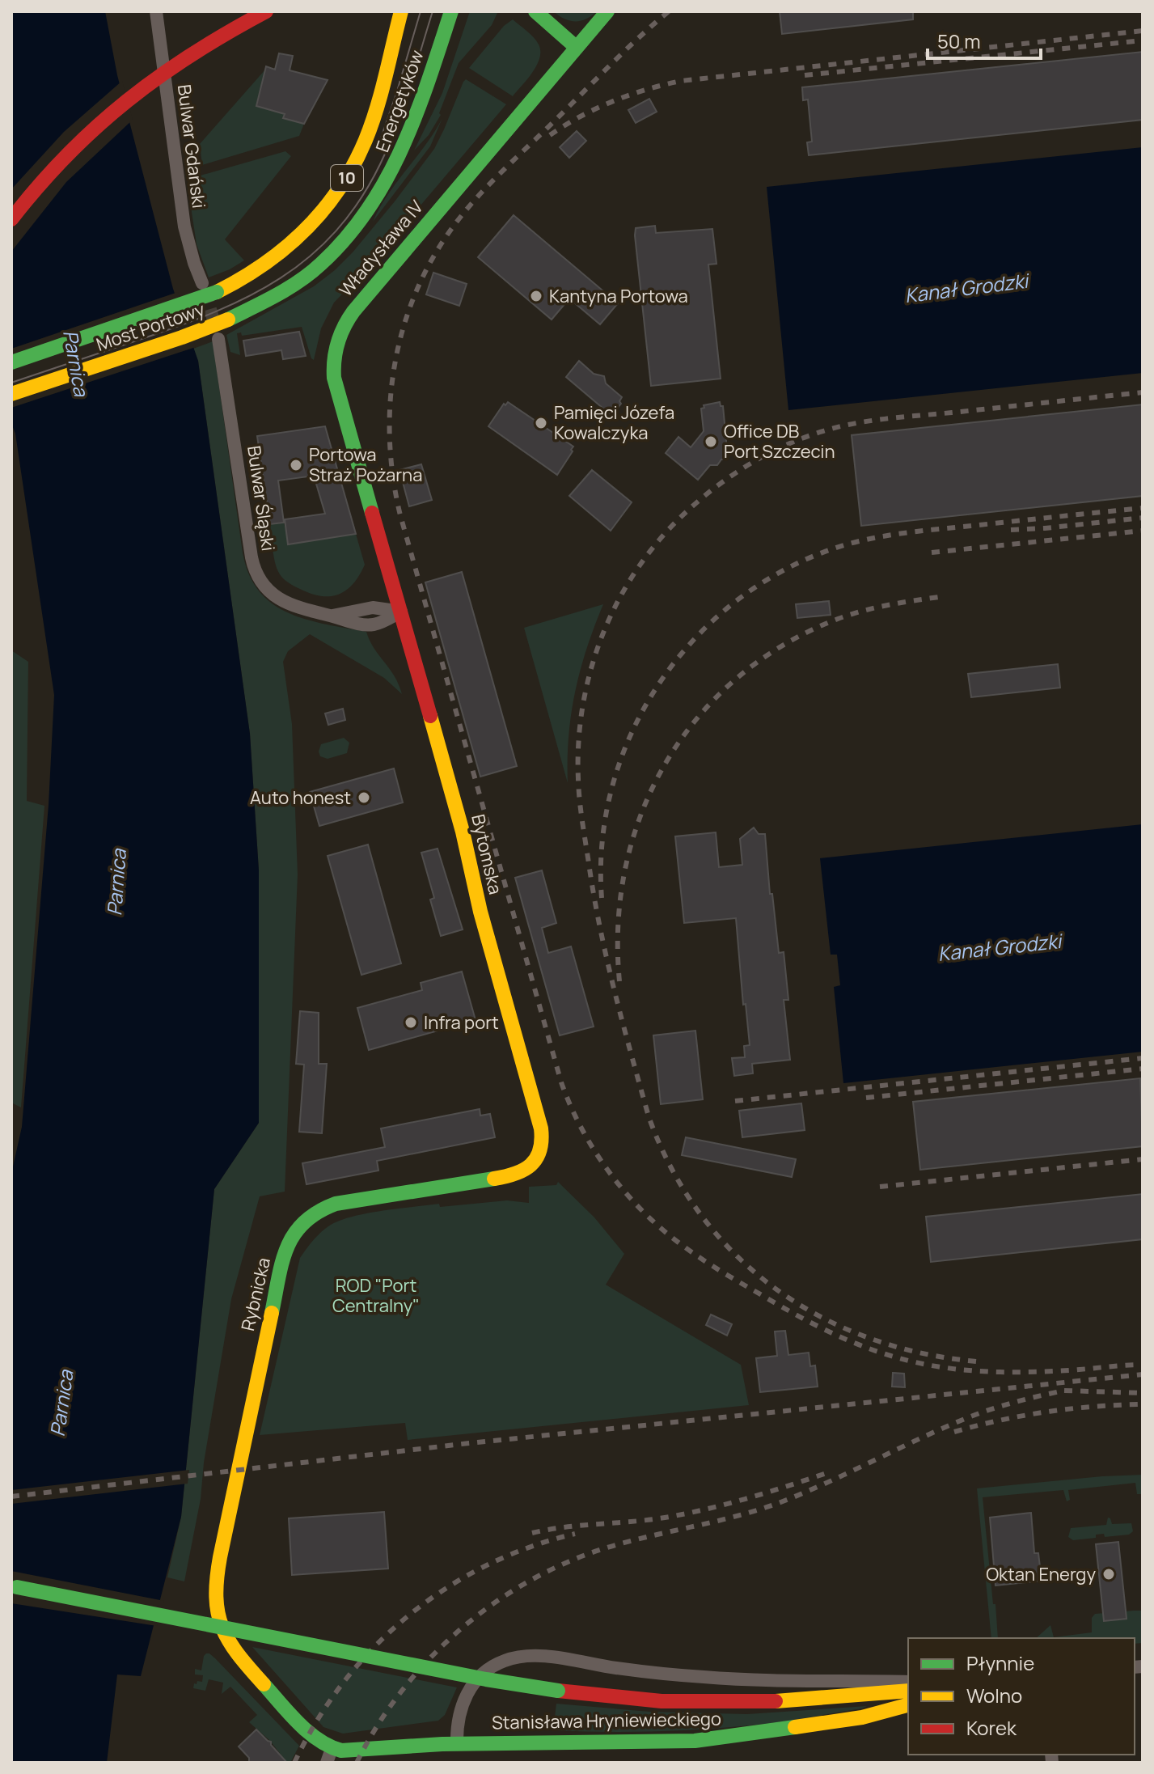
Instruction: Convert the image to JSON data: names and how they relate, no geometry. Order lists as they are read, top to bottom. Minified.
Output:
{"streets":{"street":["Energetyków","Bulwar Gdański","10","Władysława IV","Most Portowy","Bulwar Śląski","Bytomska","Rybnicka","Stanisława Hryniewieckiego"]},"crossings":[["Energetyków","Most Portowy"],["Władysława IV","Bytomska"],["Bulwar Śląski","Bytomska"],["Bytomska","Rybnicka"],["Rybnicka","Stanisława Hryniewieckiego"]],"water":["Kanał Grodzki","Parnica"],"parks":["ROD \"Port Centralny\""],"places":["Kantyna Portowa","Pamięci Józefa Kowalczyka","Office DB Port Szczecin","Portowa Straż Pożarna","Auto honest","Infra port","Oktan Energy"],"legend":["Płynnie","Wolno","Korek"],"scale_bar":"50 m"}
